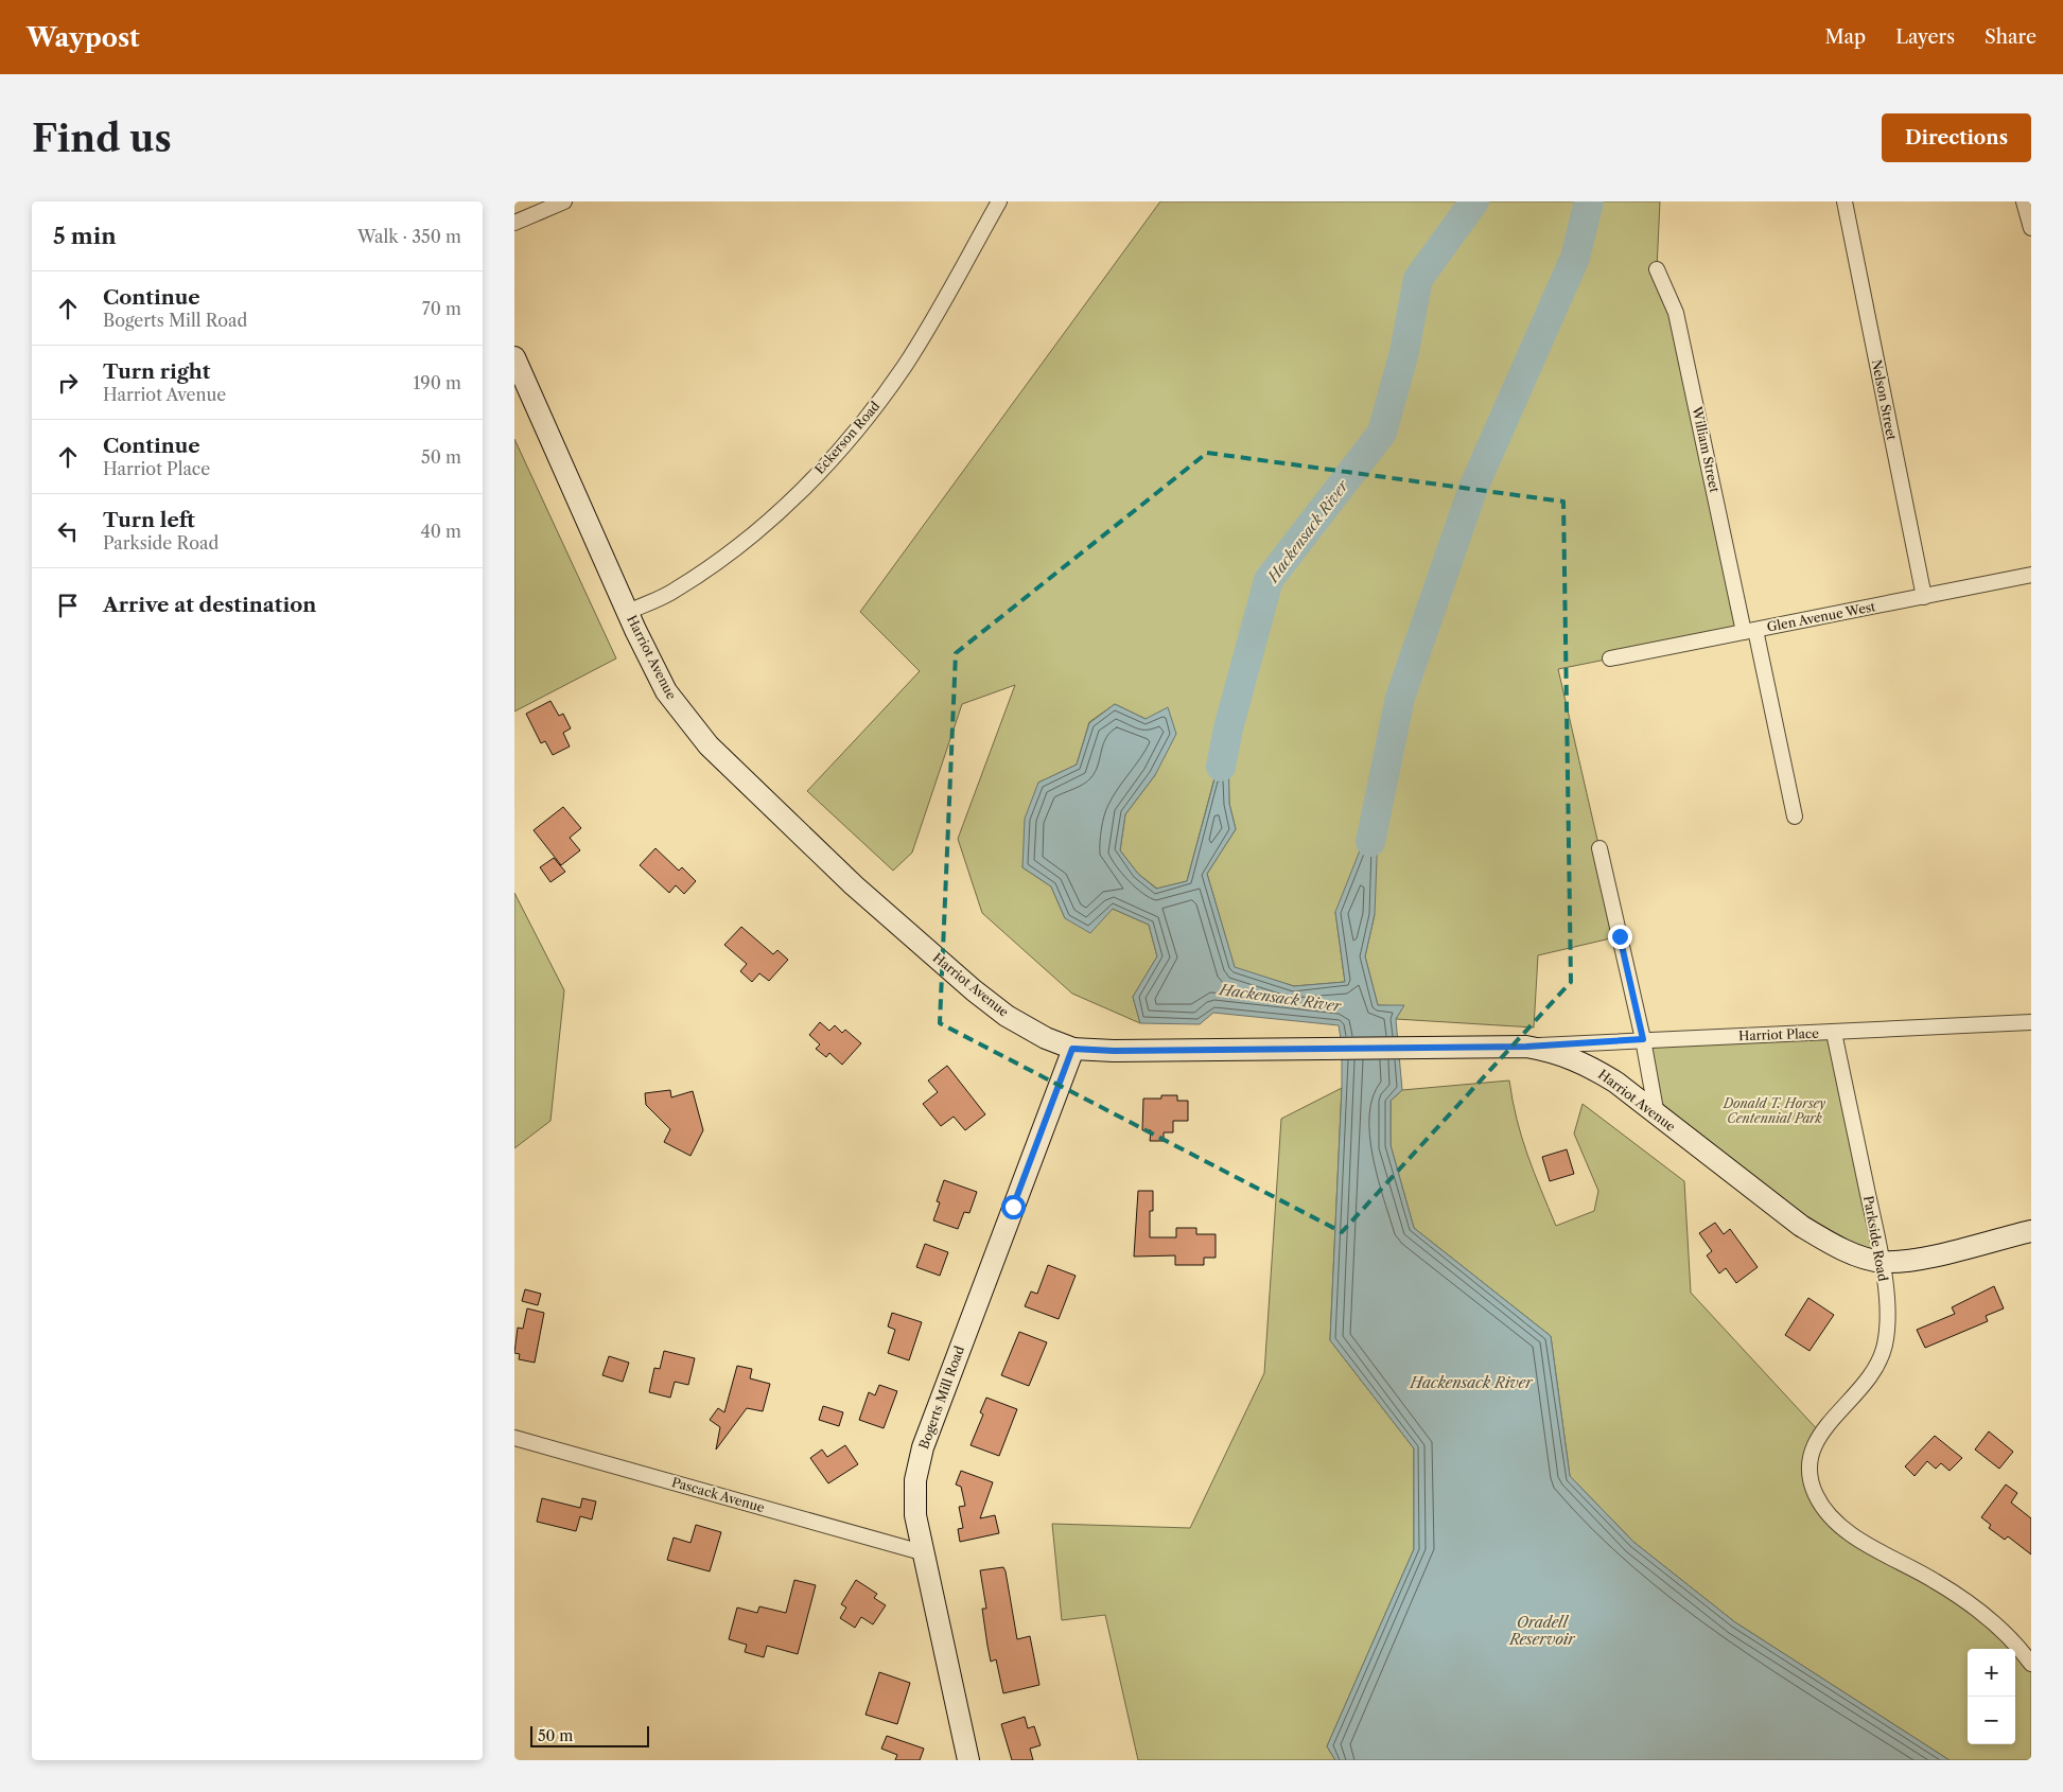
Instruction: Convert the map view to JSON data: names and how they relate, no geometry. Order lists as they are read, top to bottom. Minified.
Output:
{"streets":{"street":["Nelson Street","Eckerson Road","William Street","Glen Avenue West","Harriot Avenue","Harriot Place","Parkside Road","Bogerts Mill Road","Pascack Avenue"]},"crossings":[["Nelson Street","Glen Avenue West"],["Eckerson Road","Harriot Avenue"],["William Street","Glen Avenue West"],["Harriot Avenue","Harriot Place"],["Harriot Avenue","Parkside Road"],["Harriot Avenue","Bogerts Mill Road"],["Harriot Place","Parkside Road"],["Bogerts Mill Road","Pascack Avenue"]],"water":["Hackensack River","Oradell Reservoir"],"parks":["Donald T. Horsey Centennial Park"],"scale_bar":"50 m","page":{"header":"Waypost","nav":["Map","Layers","Share"],"buttons":"Directions","title":"Find us","heading":["5 min","Walk · 350 m"],"list":[["Continue","Bogerts Mill Road","70 m"],["Turn right","Harriot Avenue","190 m"],["Continue","Harriot Place","50 m"],["Turn left","Parkside Road","40 m"],"Arrive at destination"],"map_buttons":["+","−"],"scale":"50 m"}}
